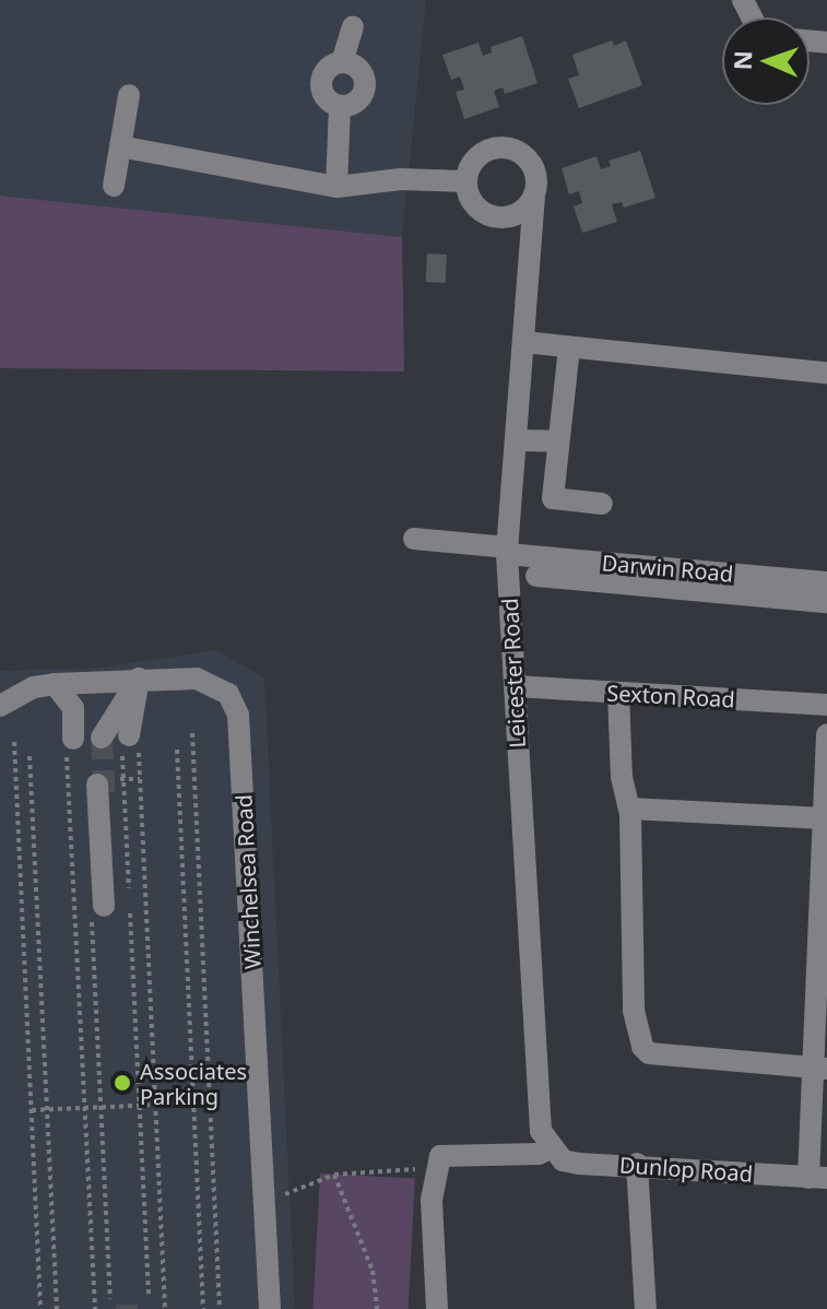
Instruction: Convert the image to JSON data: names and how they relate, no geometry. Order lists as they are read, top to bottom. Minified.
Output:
{"streets":{"street":["Darwin Road","Leicester Road","Sexton Road","Winchelsea Road","Dunlop Road"]},"crossings":[["Darwin Road","Leicester Road"],["Leicester Road","Sexton Road"],["Leicester Road","Dunlop Road"]],"places":["Associates Parking"],"north":"left"}
